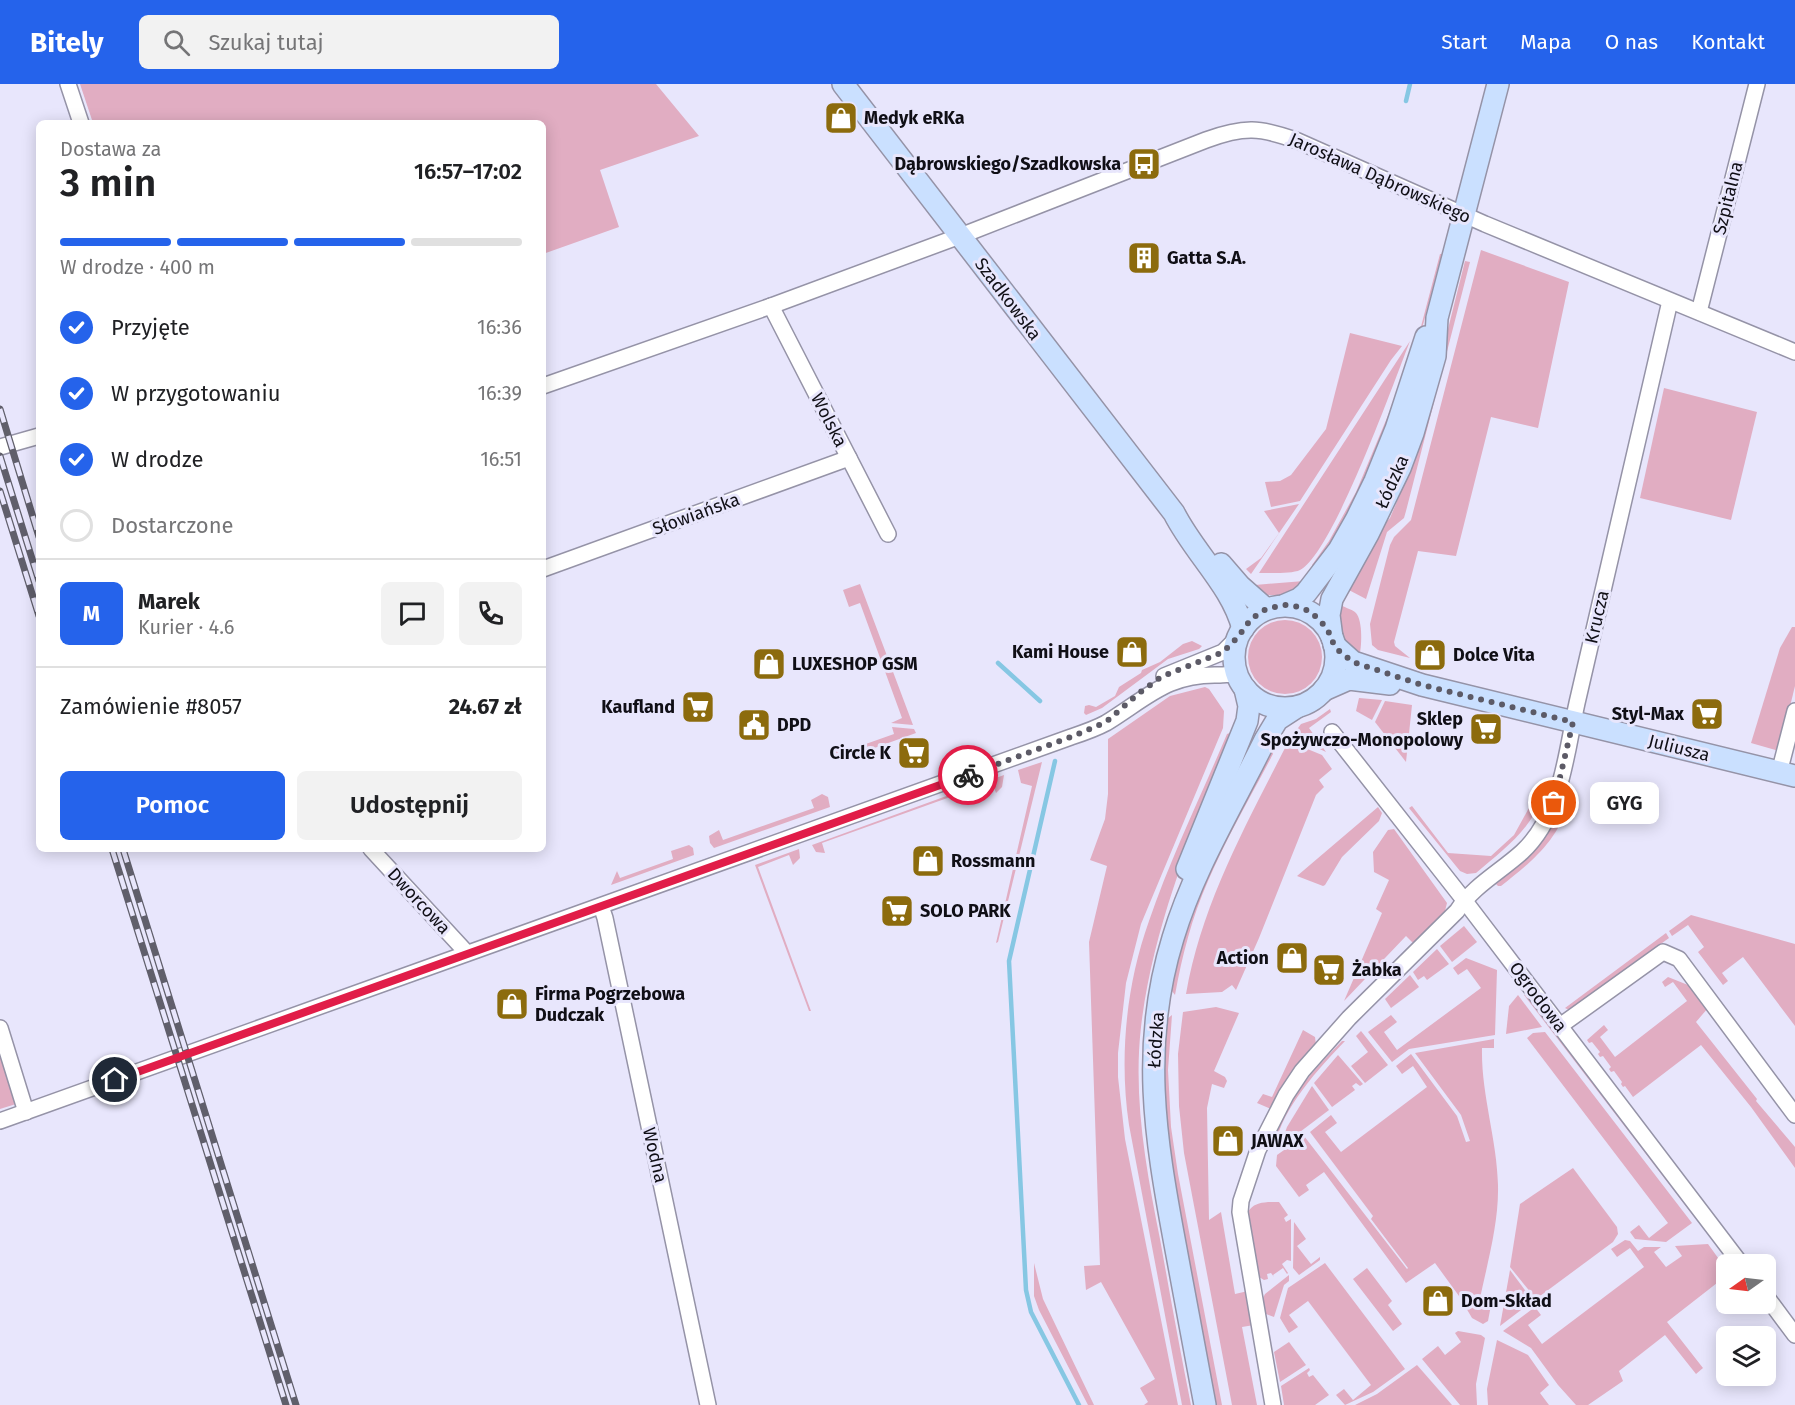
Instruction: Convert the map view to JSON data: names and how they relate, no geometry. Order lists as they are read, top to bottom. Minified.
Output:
{"streets":{"main road":["Szadkowska","Łódzka","Juliusza"],"street":["Jarosława Dąbrowskiego","Szpitalna","Wolska","Słowiańska","Krucza","Dworcowa","Ogrodowa","Wodna"]},"crossings":[["Jarosława Dąbrowskiego","Szpitalna"],["Jarosława Dąbrowskiego","Szadkowska"],["Jarosława Dąbrowskiego","Łódzka"],["Jarosława Dąbrowskiego","Krucza"],["Szadkowska","Łódzka"],["Szadkowska","Juliusza"],["Wolska","Słowiańska"],["Łódzka","Juliusza"],["Krucza","Juliusza"],["Krucza","Ogrodowa"]],"places":{"shop":["Medyk eRKa","Kami House","Dolce Vita","LUXESHOP GSM","Rossmann","Action","Firma Pogrzebowa Dudczak","JAWAX","Dom-Skład"],"bus stop":["Dąbrowskiego/Szadkowska"],"building":["Gatta S.A."],"supermarket":["Kaufland","Styl-Max","Sklep Spożywczo-Monopolowy","Circle K","SOLO PARK","Żabka"],"public building":["DPD"],"other":["GYG"]},"north":"left","page":{"header":"Bitely","search":"Szukaj tutaj","nav":["Start","Mapa","O nas","Kontakt"],"heading":["3 min","Dostawa za","16:57–17:02"],"panel":["Marek","Kurier · 4.6","Zamówienie #8057","24.67 zł"],"bar":"W drodze · 400 m","list":[["Przyjęte","16:36"],["W przygotowaniu","16:39"],["W drodze","16:51"],"Dostarczone"],"round":"M","buttons":["Pomoc","Udostępnij"],"bubble":"GYG"}}
